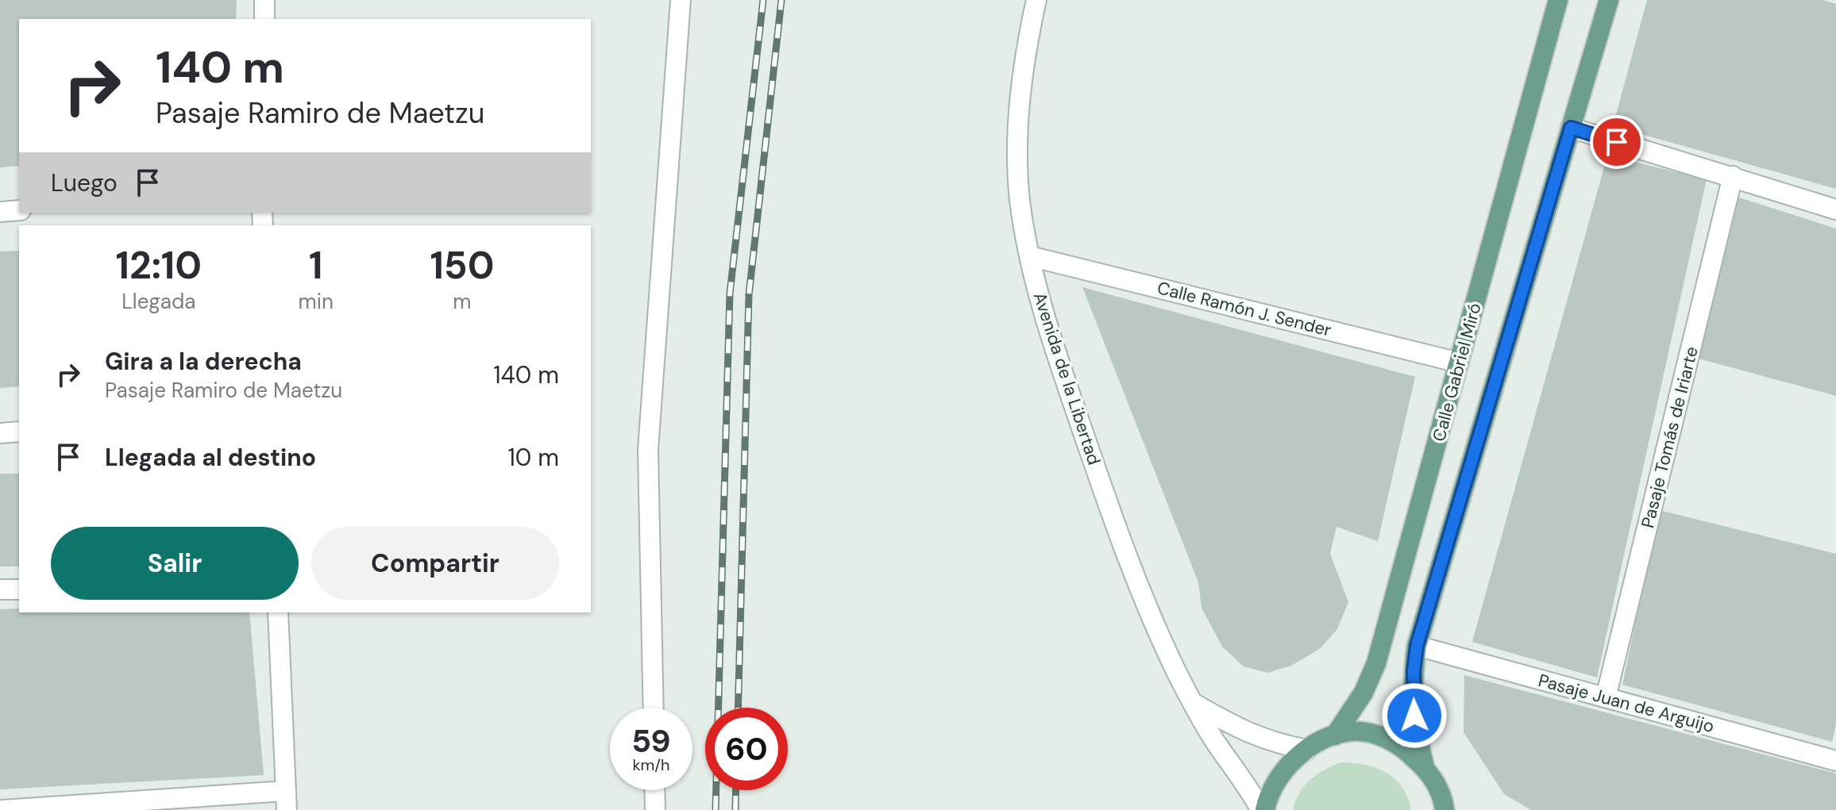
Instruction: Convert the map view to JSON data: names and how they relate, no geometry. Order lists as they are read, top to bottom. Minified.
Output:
{"streets":{"main road":["Calle Gabriel Miró"],"street":["Calle Ramón J. Sender","Avenida de la Libertad","Pasaje Tomás de Iriarte","Pasaje Juan de Arguijo"]},"crossings":[["Calle Ramón J. Sender","Calle Gabriel Miró"],["Calle Ramón J. Sender","Avenida de la Libertad"],["Pasaje Tomás de Iriarte","Pasaje Juan de Arguijo"]],"page":{"turn":["140 m","Pasaje Ramiro de Maetzu"],"then":"Luego","eta":["12:10","Llegada","1","min","150","m"],"list":[{"name":"Gira a la derecha","note":"Pasaje Ramiro de Maetzu","value":"140 m"},{"name":"Llegada al destino","value":"10 m"}],"buttons":["Salir","Compartir"],"speed":"59 km/h","limit":"60"}}
